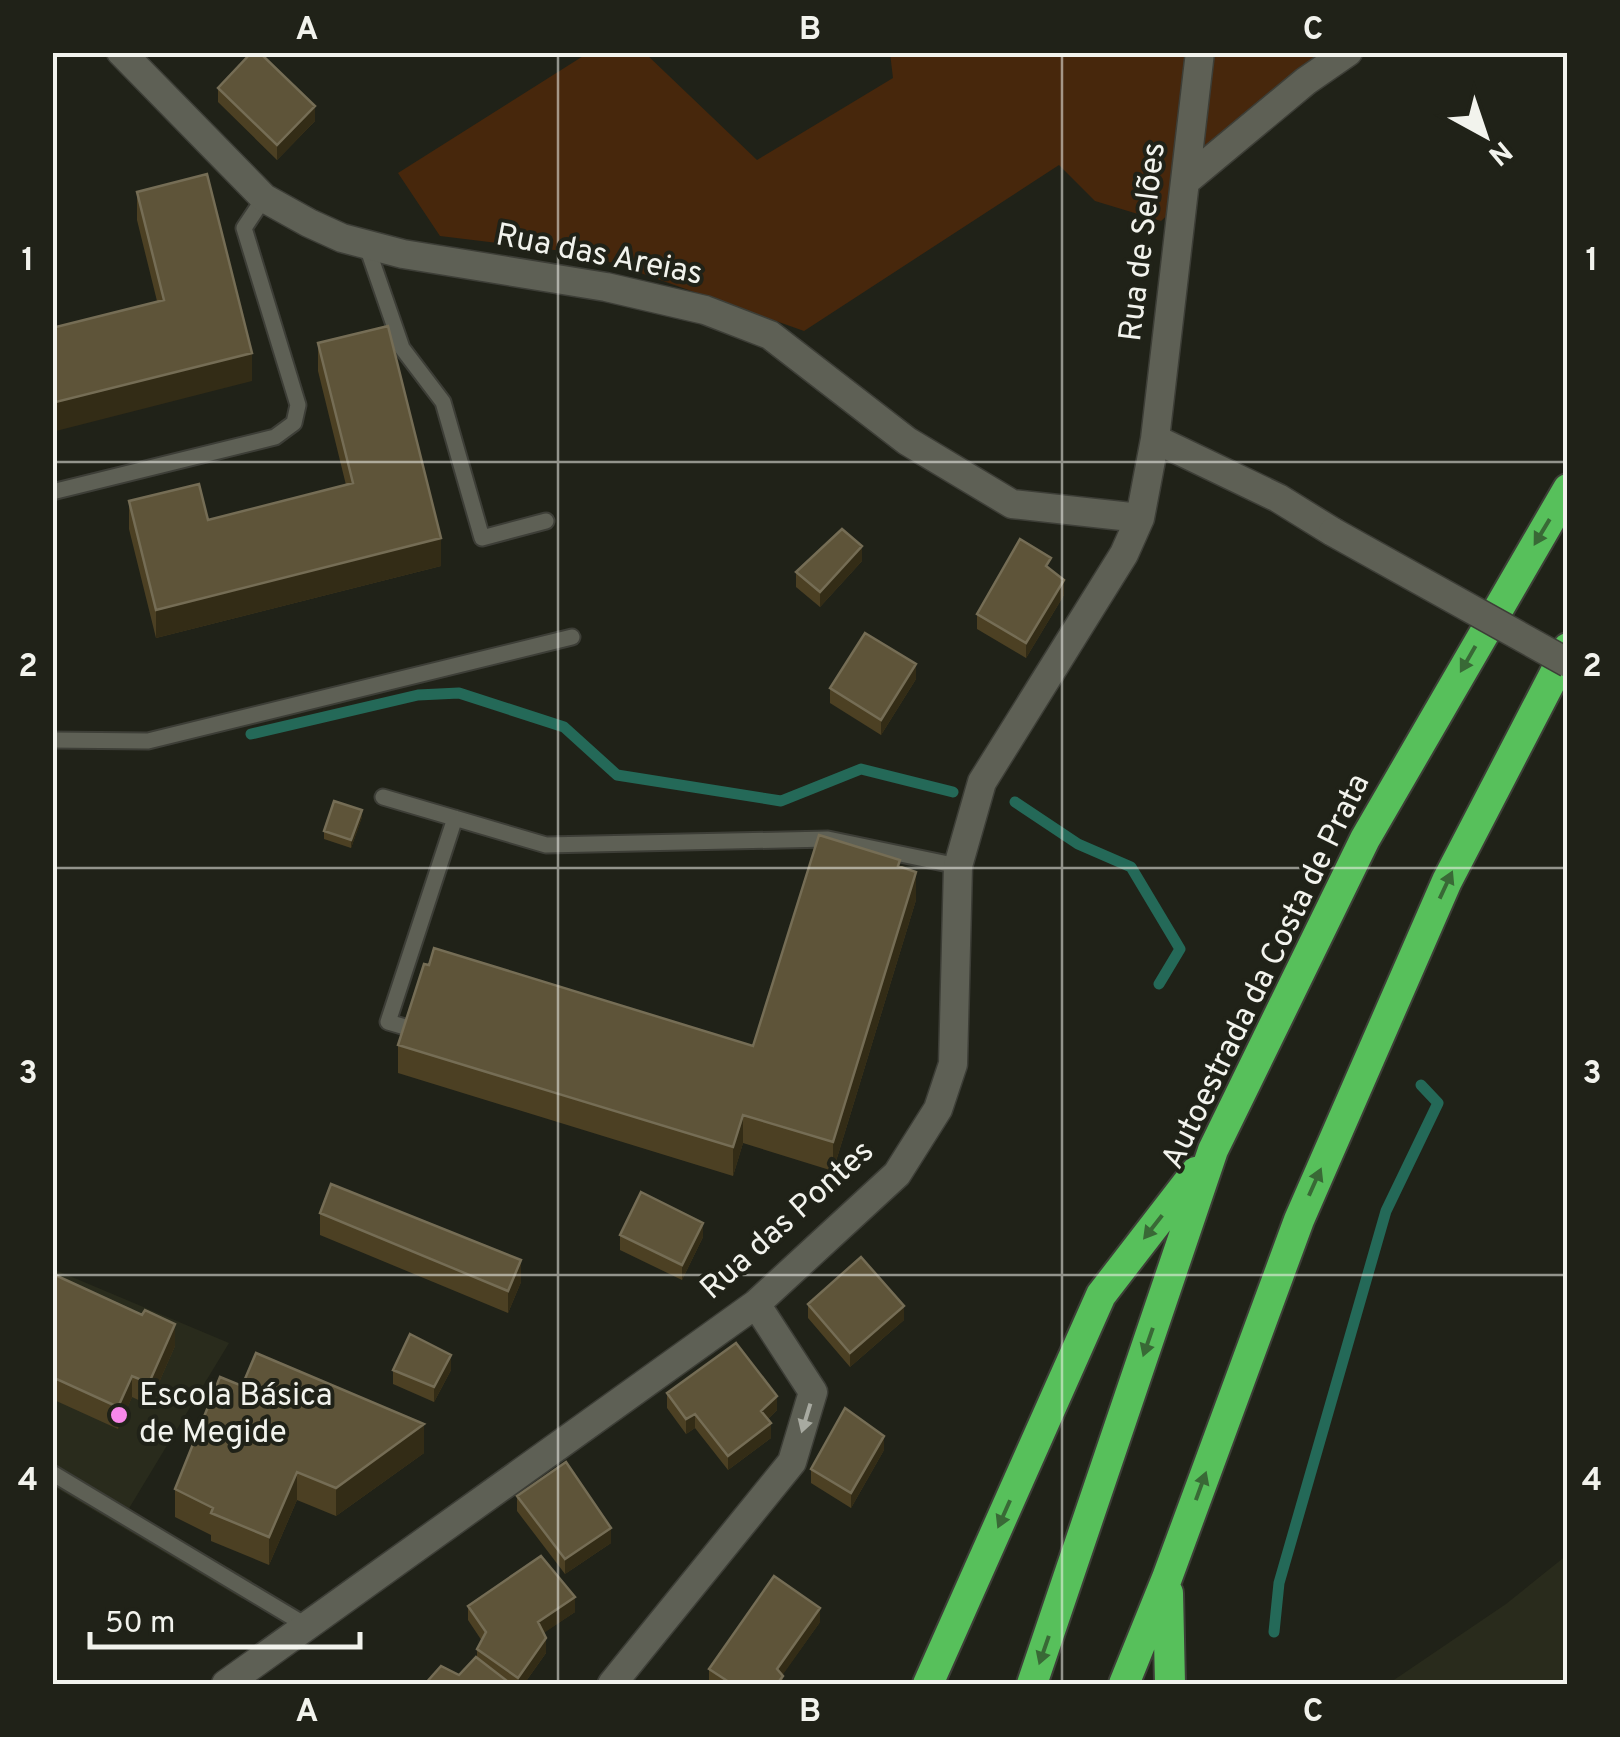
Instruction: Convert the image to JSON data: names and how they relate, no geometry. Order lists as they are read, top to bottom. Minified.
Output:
{"streets":{"highway":["Autoestrada da Costa de Prata"],"street":["Rua de Selões","Rua das Areias","Rua das Pontes"]},"crossings":[["Rua de Selões","Rua das Pontes"],["Rua das Areias","Rua das Pontes"]],"places":["Escola Básica de Megide"],"scale_bar":"50 m","north":"bottom right","grid":{"columns":["A","B","C"],"rows":["1","2","3","4"]}}
